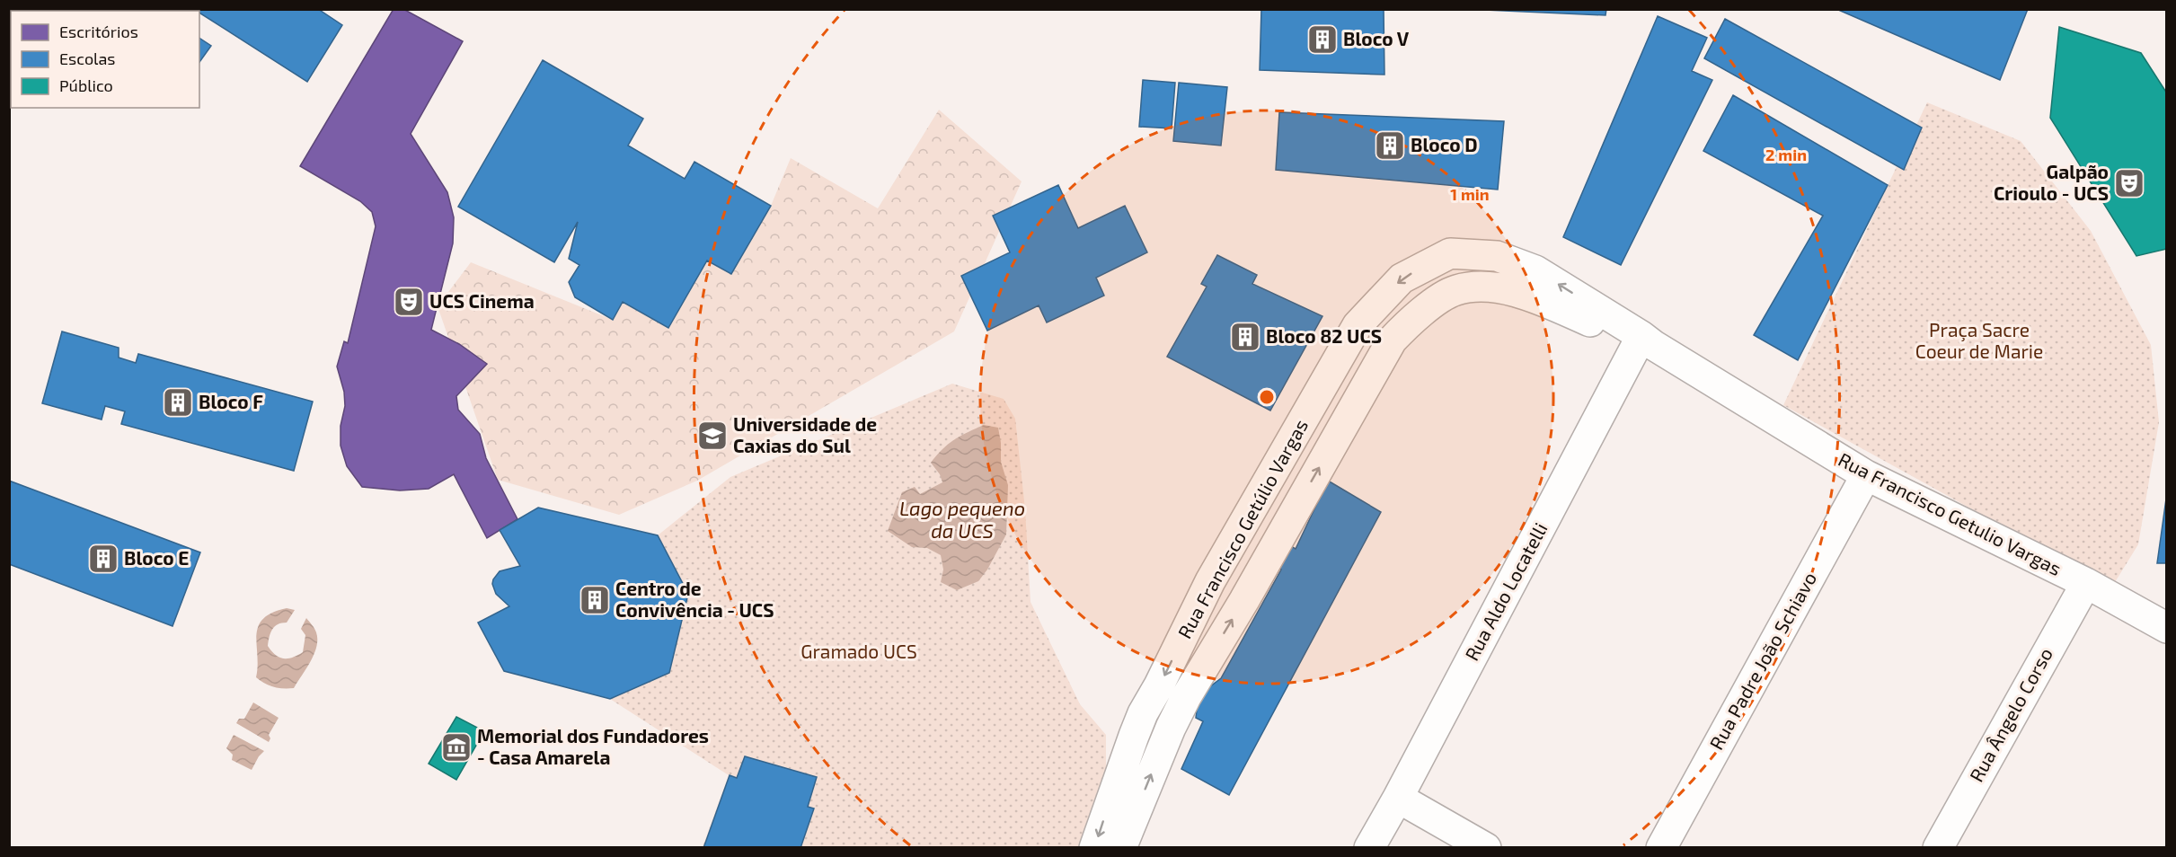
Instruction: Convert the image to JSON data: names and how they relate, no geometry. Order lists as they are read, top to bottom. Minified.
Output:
{"streets":{"street":["Rua Francisco Getulio Vargas","Rua Francisco Getúlio Vargas","Rua Aldo Locatelli","Rua Padre João Schiavo","Rua Ângelo Corso"]},"crossings":[["Rua Francisco Getulio Vargas","Rua Francisco Getúlio Vargas"],["Rua Francisco Getulio Vargas","Rua Aldo Locatelli"],["Rua Francisco Getulio Vargas","Rua Padre João Schiavo"],["Rua Francisco Getulio Vargas","Rua Ângelo Corso"]],"water":["Lago pequeno da UCS"],"parks":["Praça Sacre Coeur de Marie","Gramado UCS"],"places":{"building":["Bloco V","Bloco D","Bloco 82 UCS","Bloco F","Bloco E","Centro de Convivência - UCS"],"theatre":["Galpão Crioulo - UCS","UCS Cinema"],"school or university":["Universidade de Caxias do Sul"],"museum":["Memorial dos Fundadores - Casa Amarela"]},"legend":["Escritórios","Escolas","Público"],"rings":["2 min","1 min"]}
